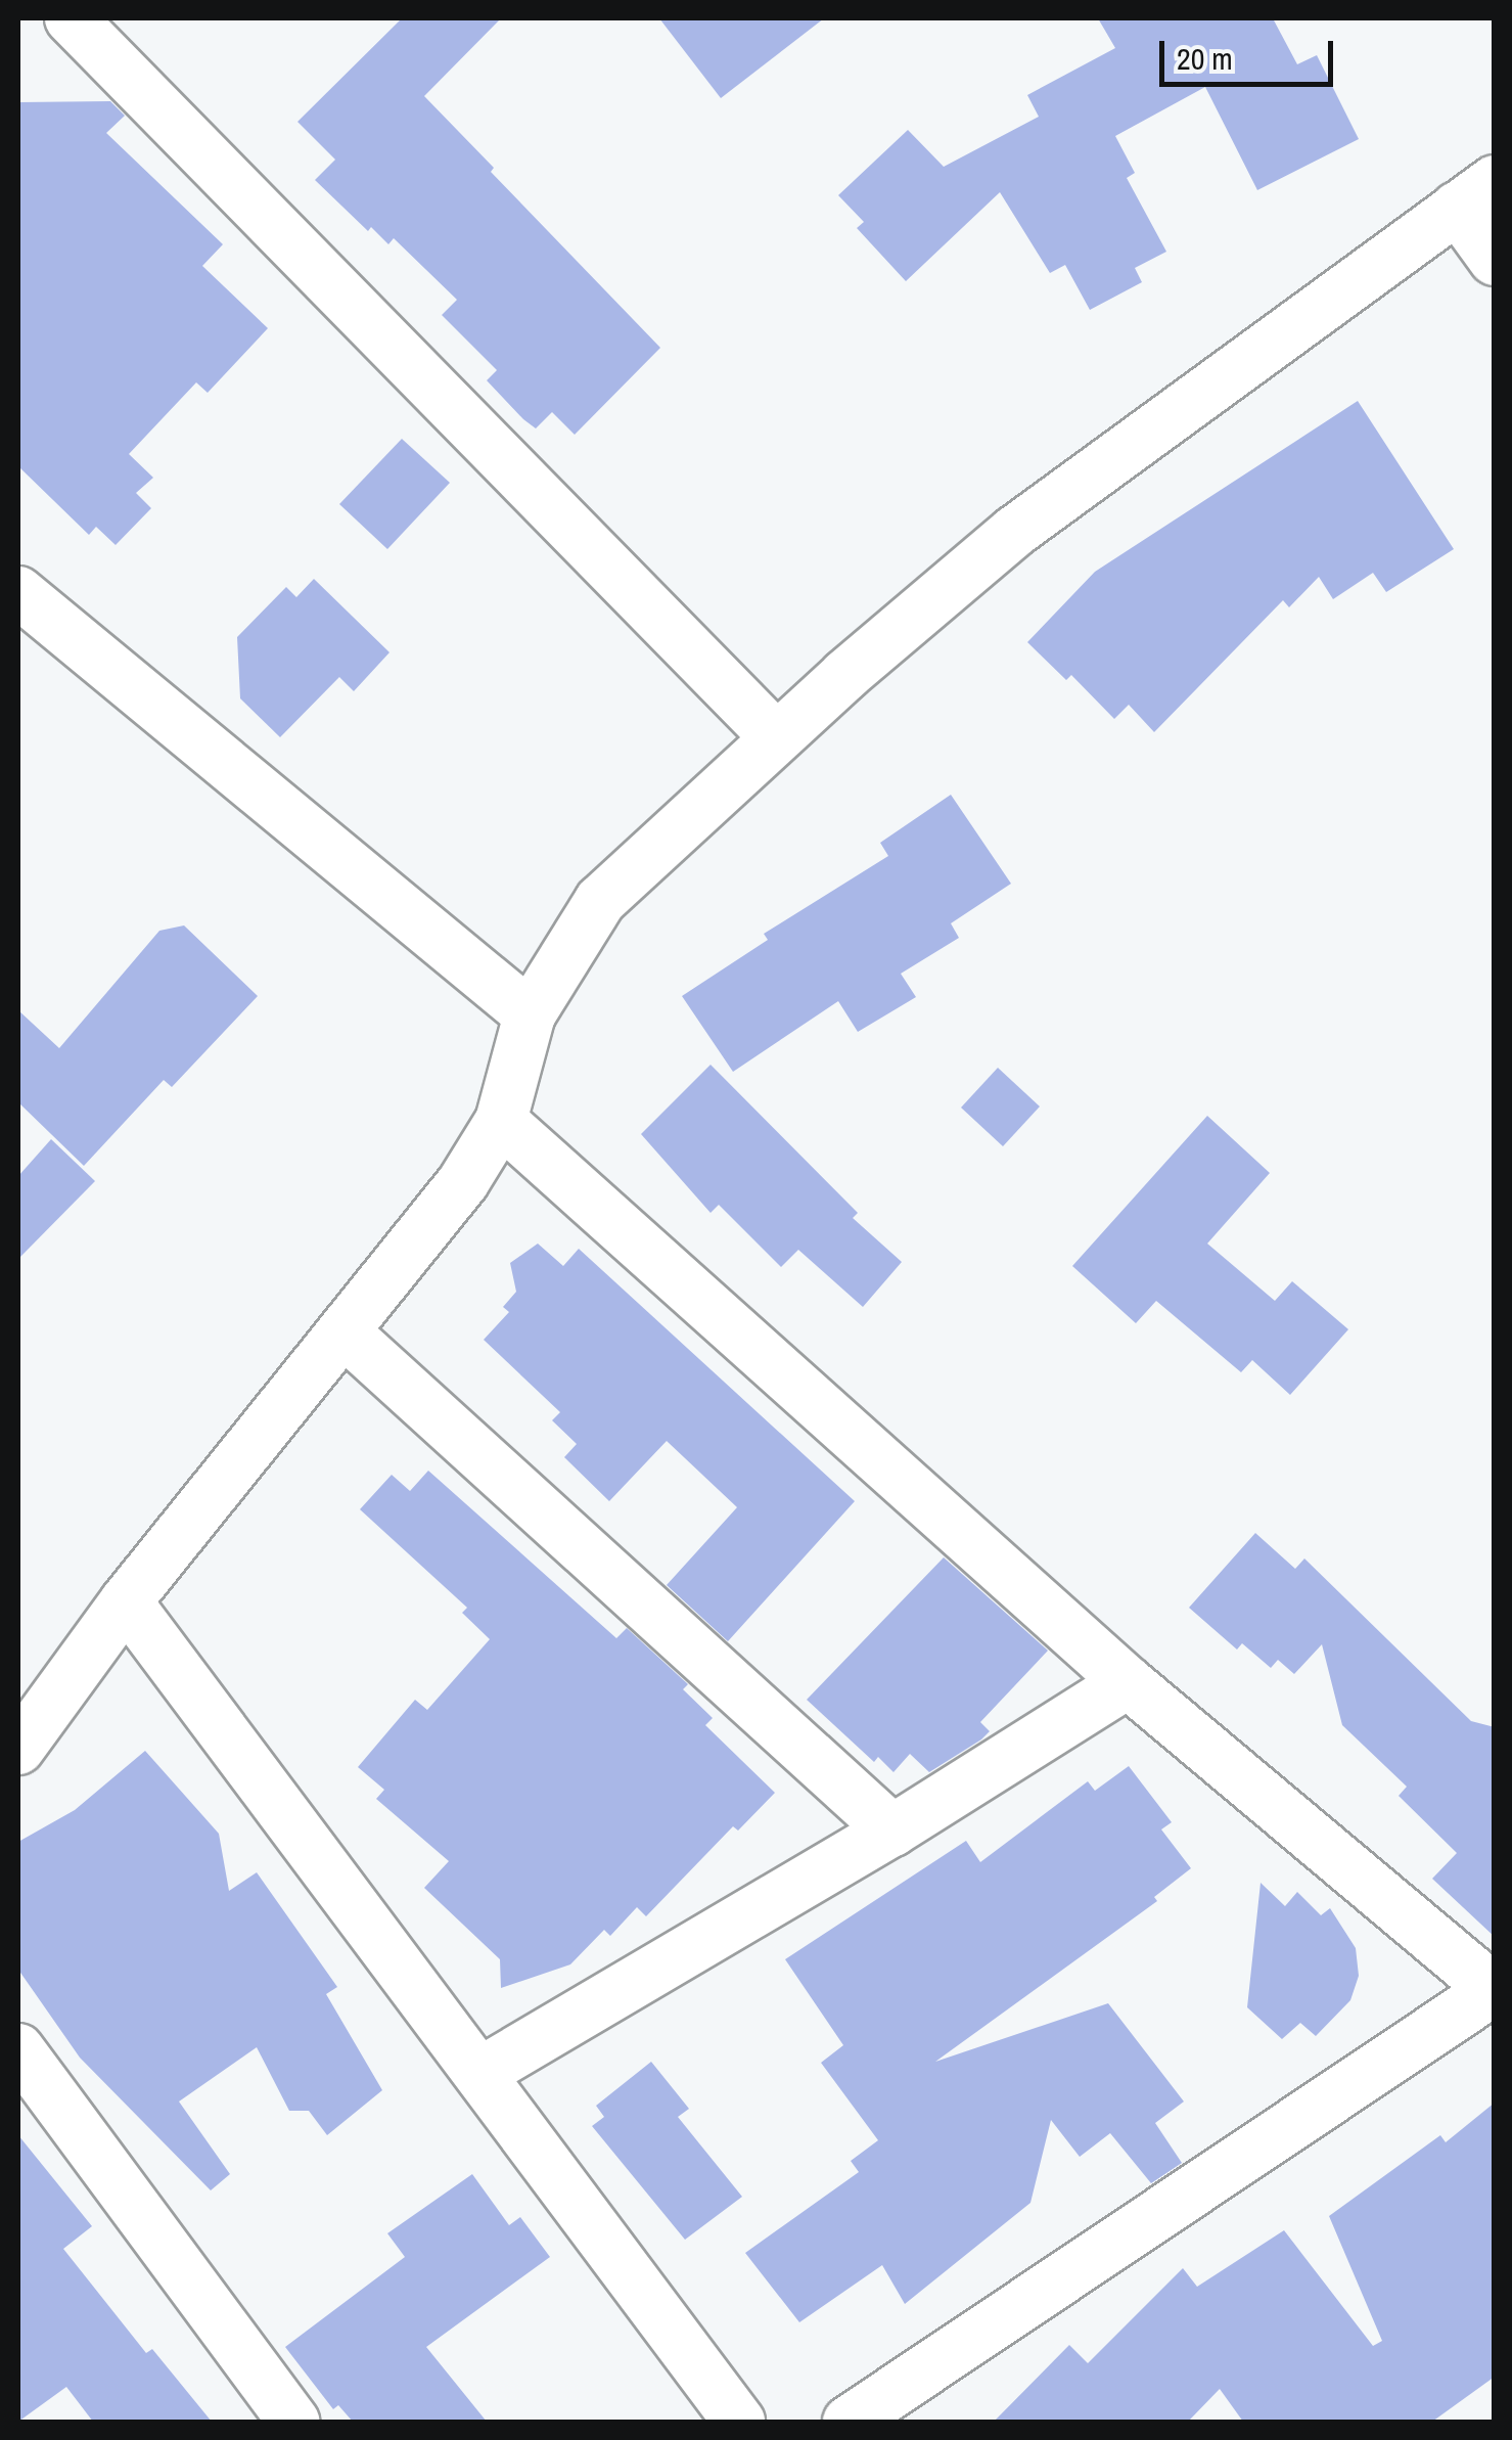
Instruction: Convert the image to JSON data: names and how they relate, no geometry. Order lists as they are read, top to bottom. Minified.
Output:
{"scale_bar":"20 m"}
